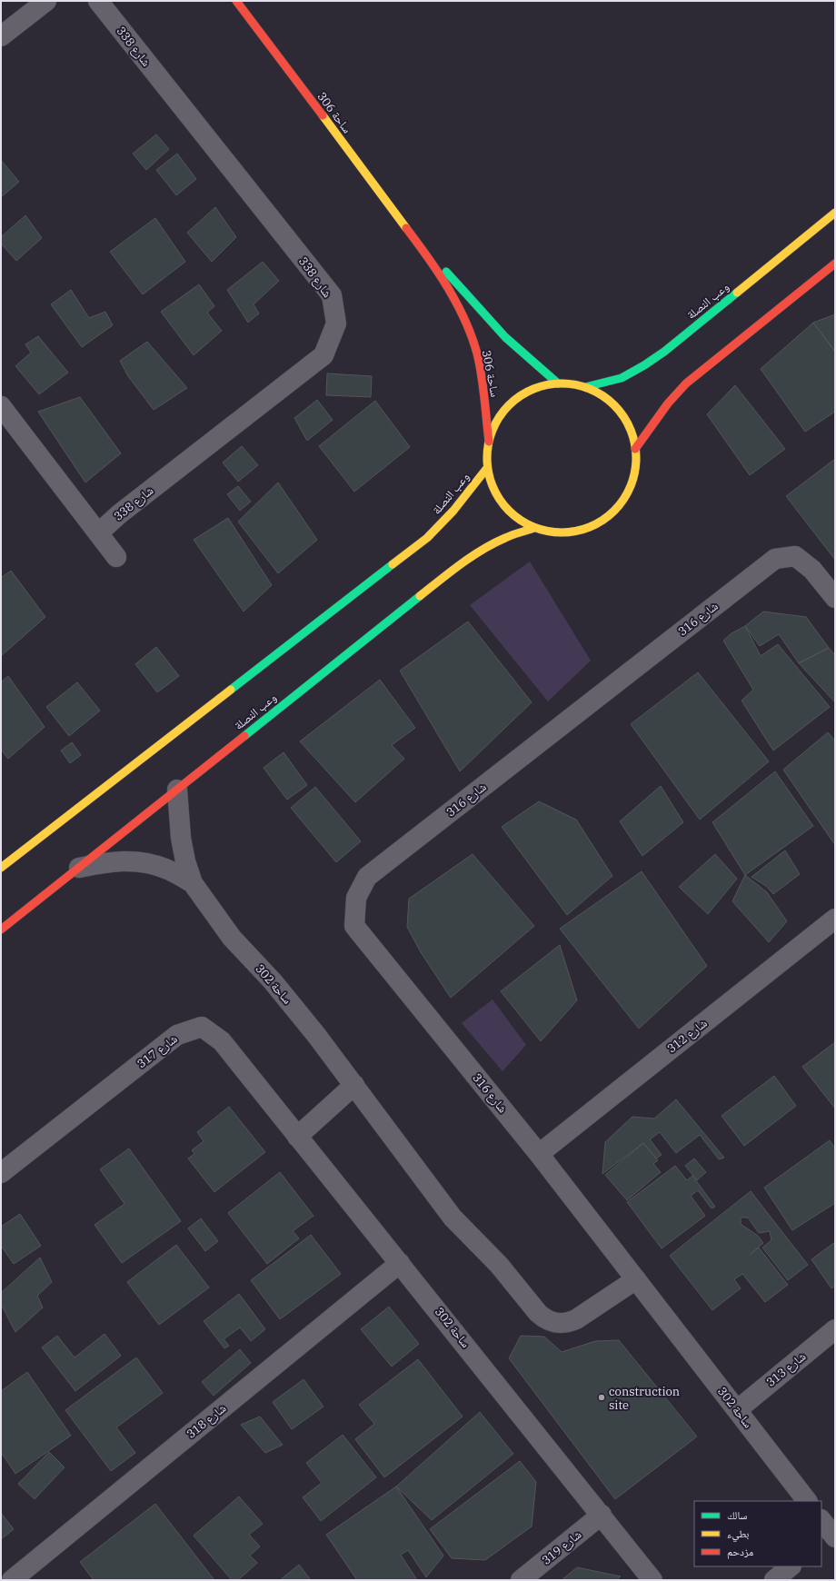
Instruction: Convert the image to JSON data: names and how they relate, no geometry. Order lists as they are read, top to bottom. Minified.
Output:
{"streets":{"street":["شارع 338","ساحة 306","وعب النصلة","شارع 316","ساحة 302","شارع 312","شارع 317","شارع 313","شارع 318","شارع 319"]},"crossings":[["وعب النصلة","ساحة 302"],["شارع 316","ساحة 302"],["شارع 316","شارع 312"],["ساحة 302","شارع 312"],["ساحة 302","شارع 317"],["ساحة 302","شارع 313"],["ساحة 302","شارع 318"],["ساحة 302","شارع 319"]],"places":["construction site"],"legend":["سالك","بطيء","مزدحم"]}
